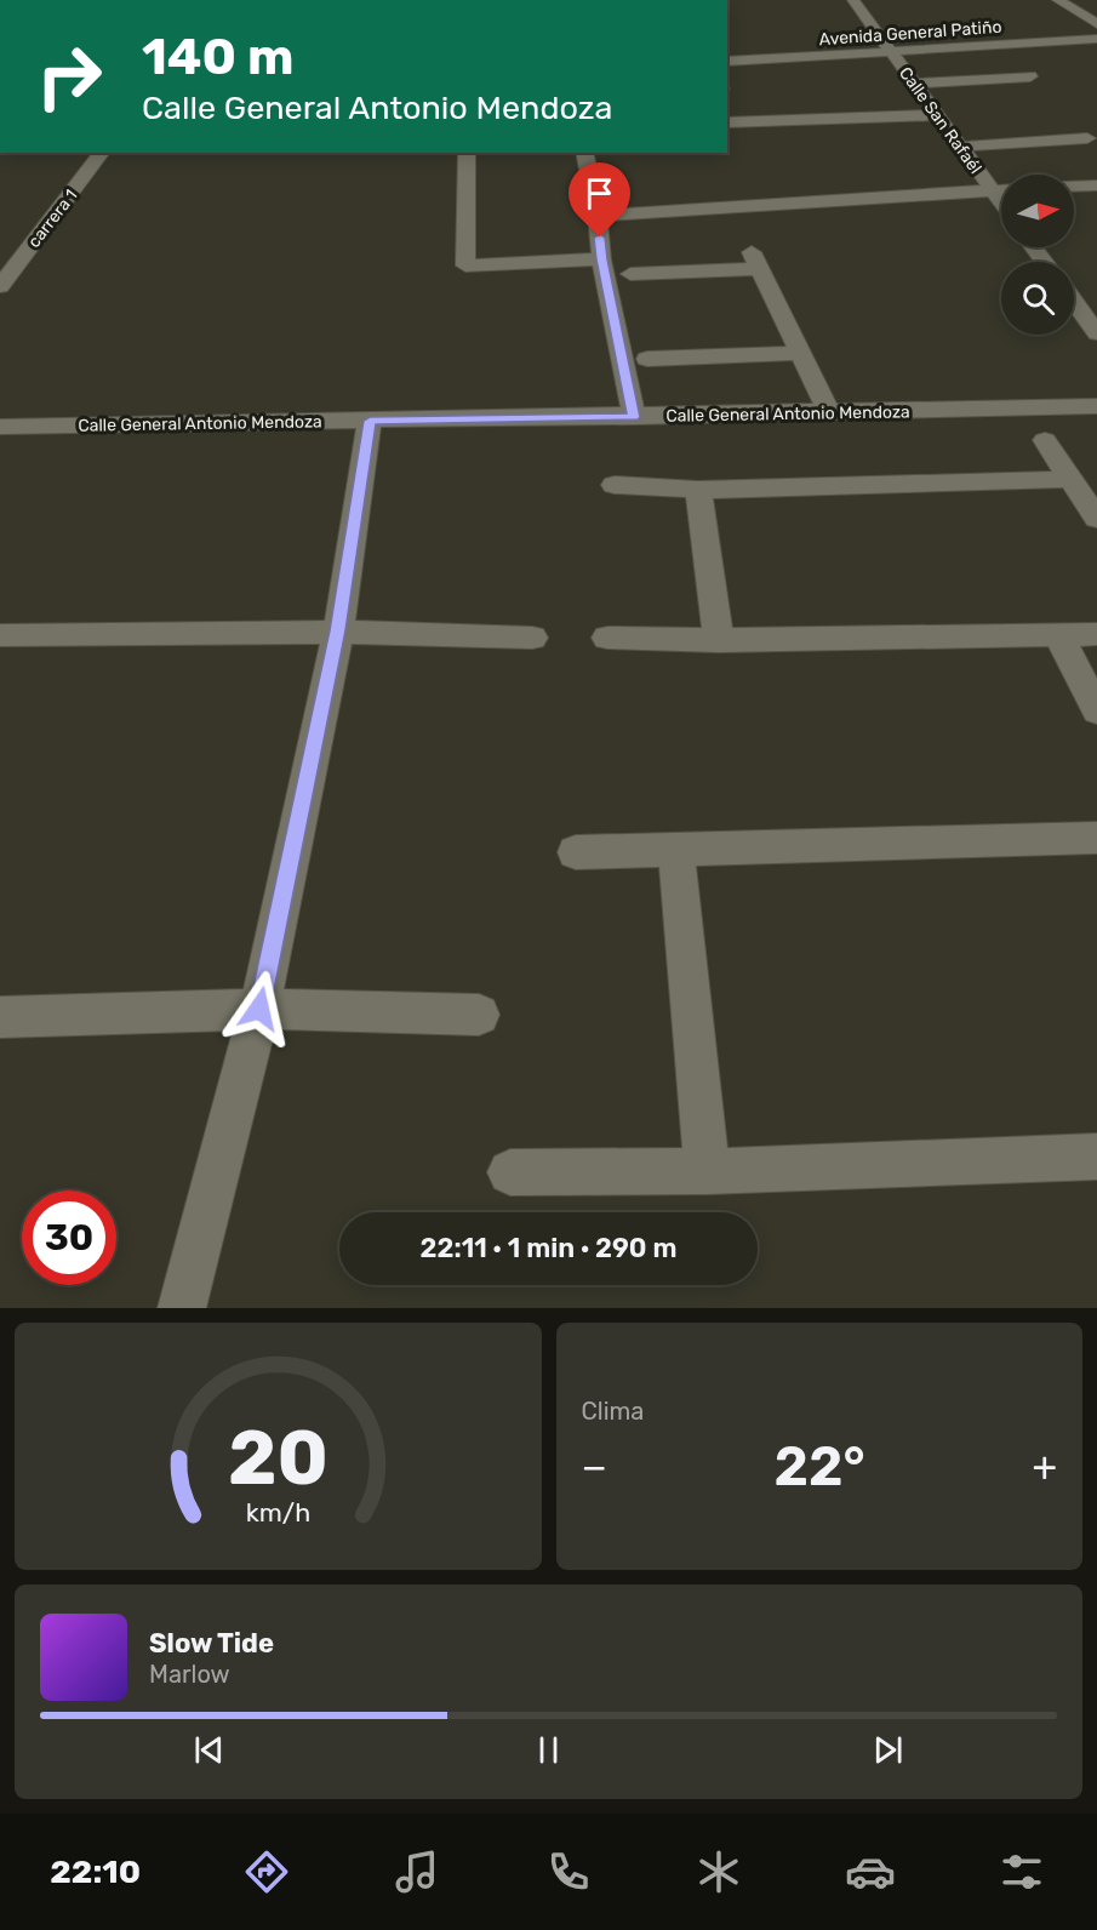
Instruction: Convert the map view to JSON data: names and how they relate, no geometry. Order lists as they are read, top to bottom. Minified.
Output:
{"streets":{"street":["Avenida General Patiño","Calle San Rafaél","carrera 1","Calle General Antonio Mendoza"]},"crossings":[["Avenida General Patiño","Calle San Rafaél"]],"north":"right","page":{"turn":["140 m","Calle General Antonio Mendoza"],"limit":"30","trip":"22:11 · 1 min · 290 m","tile":"Clima","heat":["−","22°","+"],"song":["Slow Tide","Marlow"],"tabs":"22:10","gauge":["20","km/h"]}}
